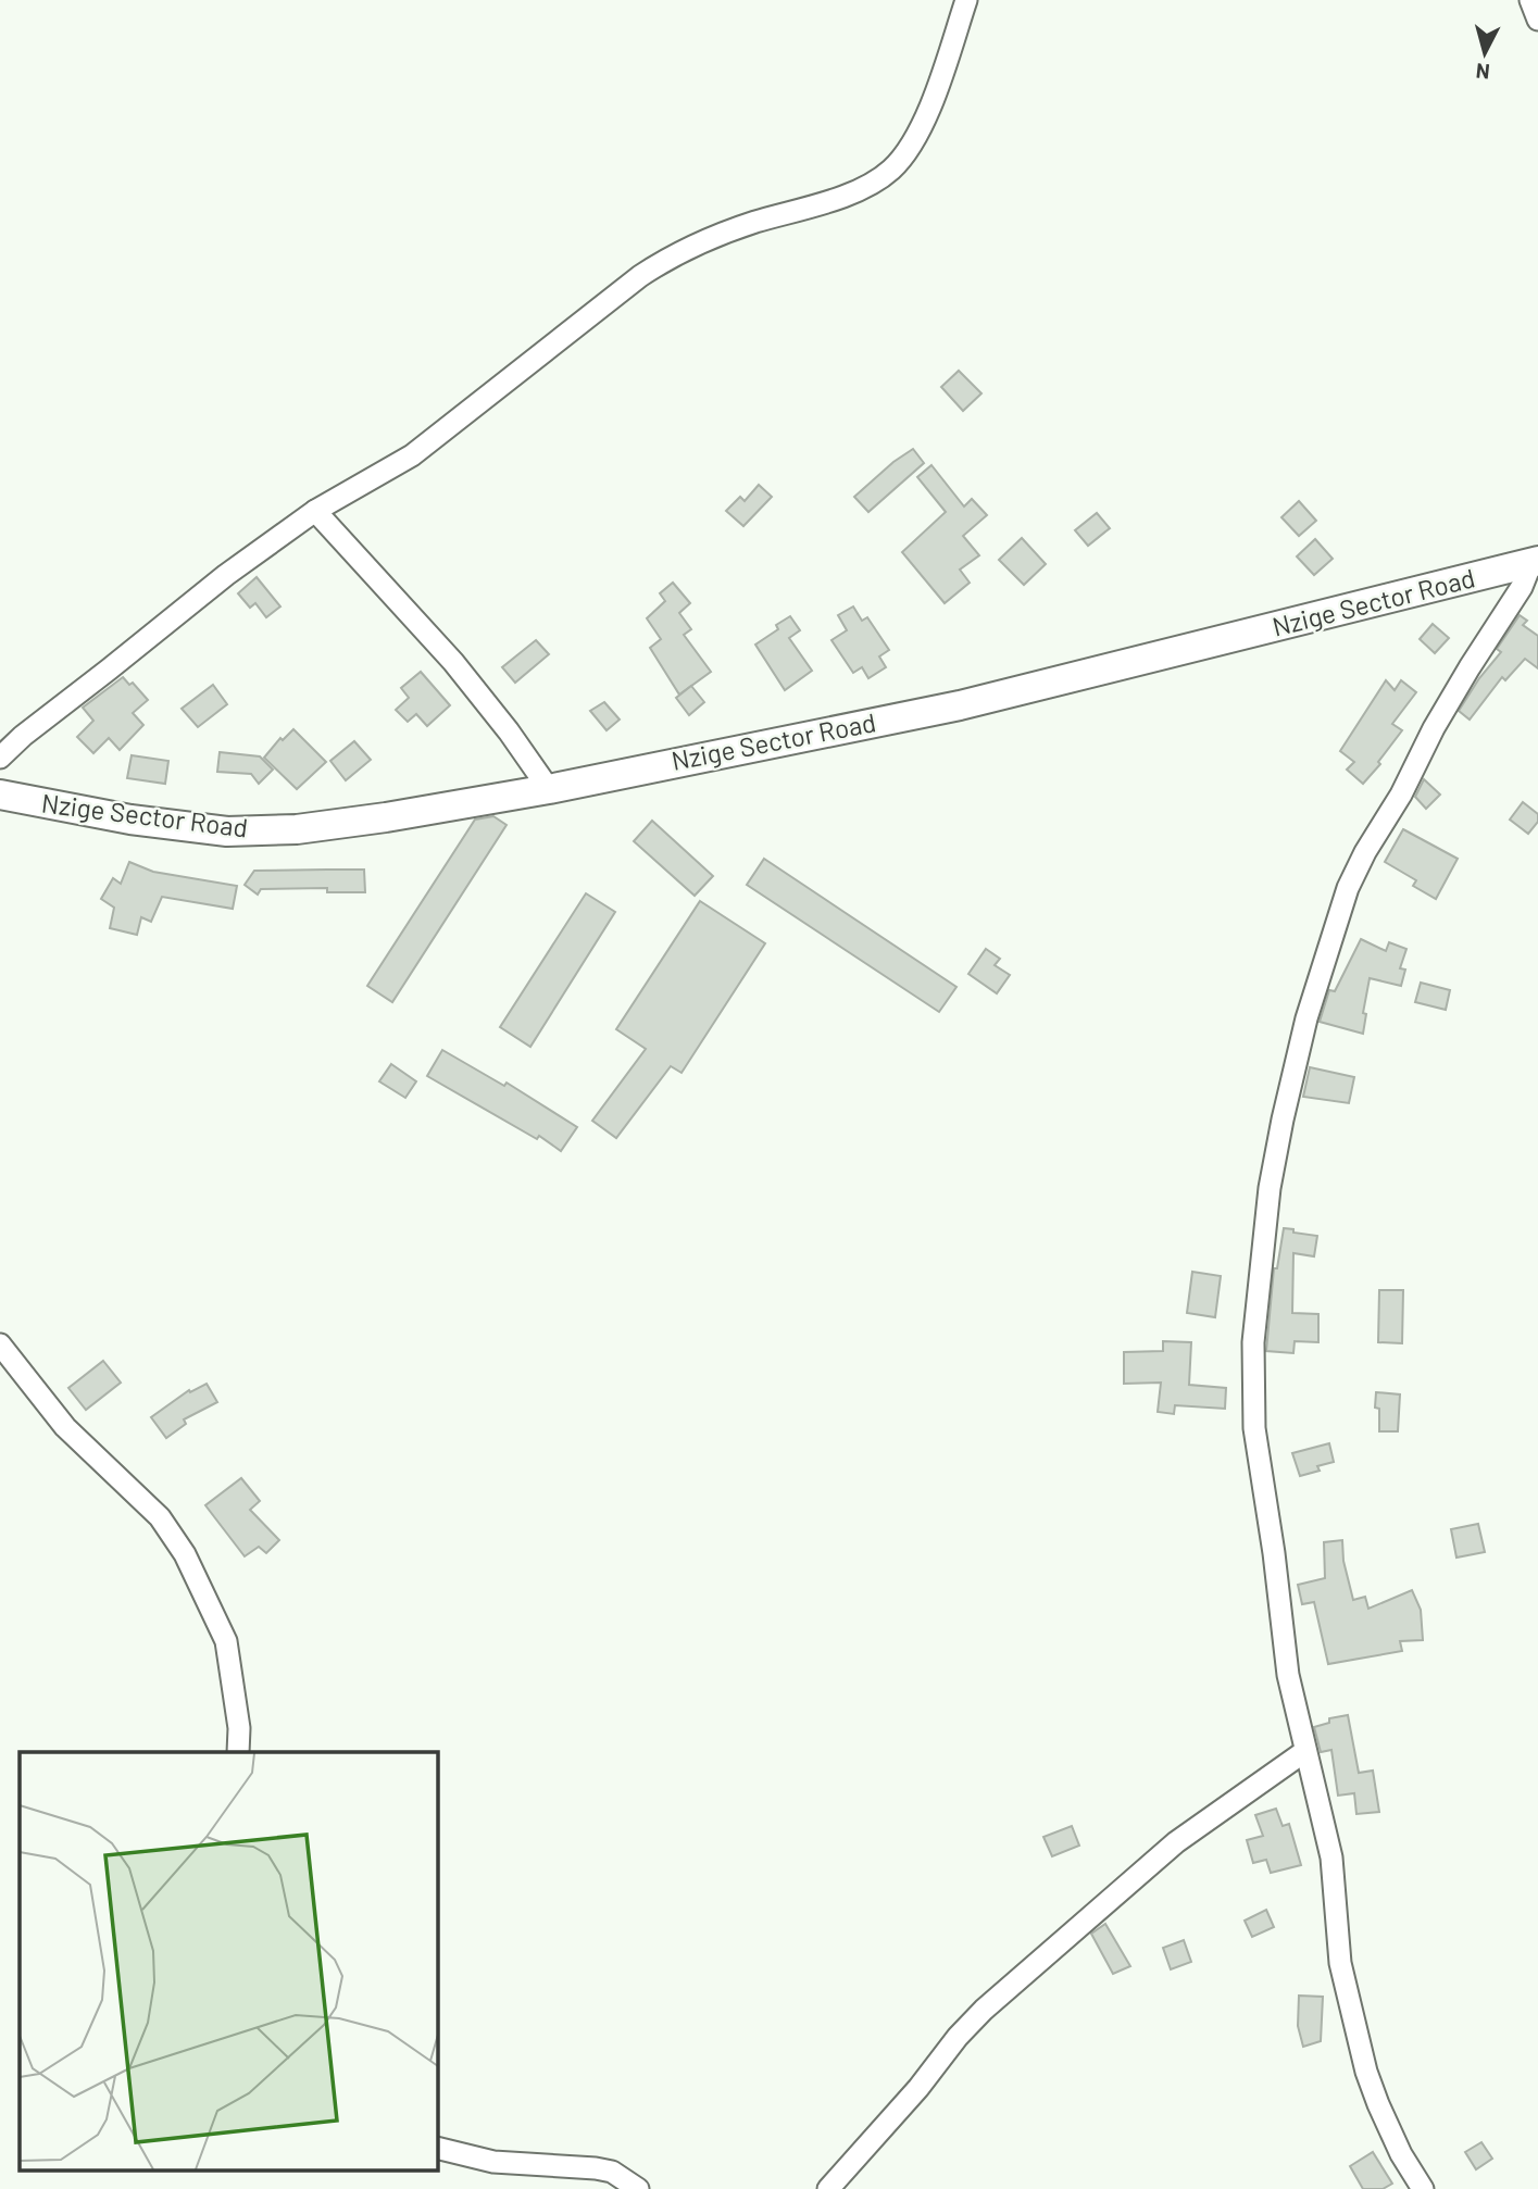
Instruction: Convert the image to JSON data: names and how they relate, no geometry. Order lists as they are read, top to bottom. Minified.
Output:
{"streets":{"main road":["Nzige Sector Road"]},"north":"bottom"}
